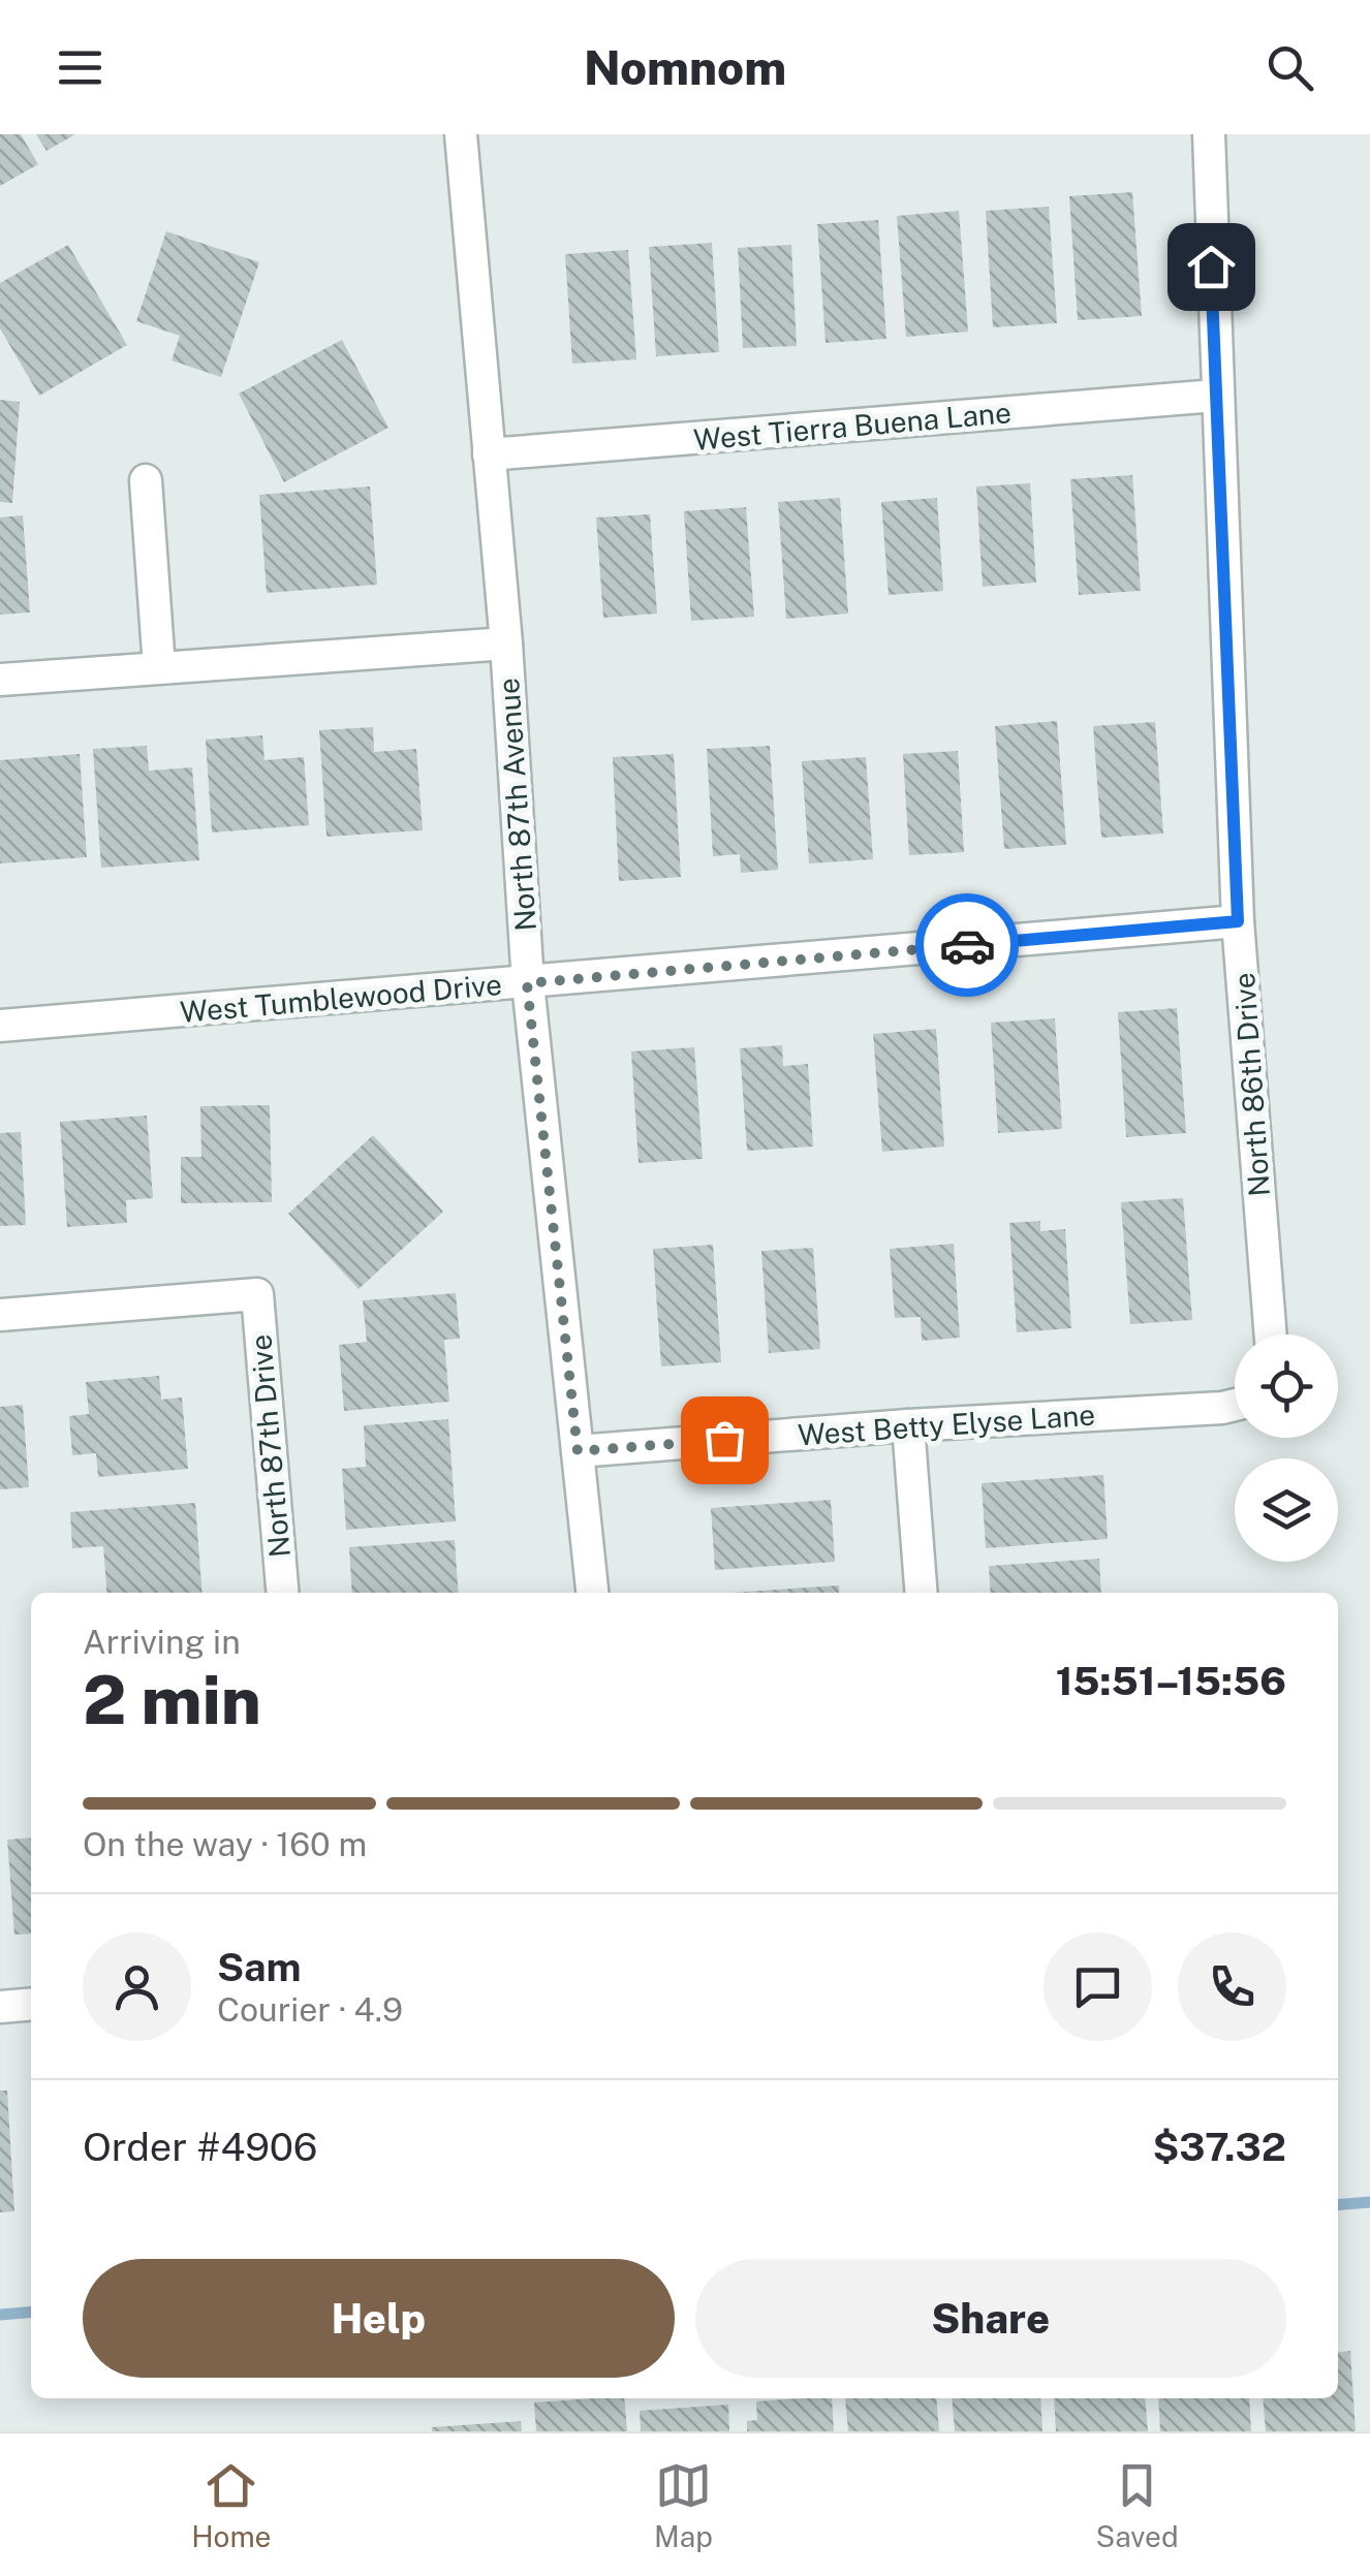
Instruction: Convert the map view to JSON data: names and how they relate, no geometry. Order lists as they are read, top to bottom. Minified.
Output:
{"streets":{"street":["West Tierra Buena Lane","North 87th Avenue","West Tumblewood Drive","North 86th Drive","West Betty Elyse Lane","North 87th Drive"]},"crossings":[["West Tierra Buena Lane","North 87th Avenue"],["West Tierra Buena Lane","North 86th Drive"],["North 87th Avenue","West Tumblewood Drive"],["North 87th Avenue","West Betty Elyse Lane"],["West Tumblewood Drive","North 86th Drive"]],"page":{"header":"Nomnom","heading":["2 min","Arriving in","15:51–15:56"],"panel":["Sam","Courier · 4.9","Order #4906","$37.32"],"bar":"On the way · 160 m","buttons":["Help","Share"],"tabs":["Home","Map","Saved"]}}
